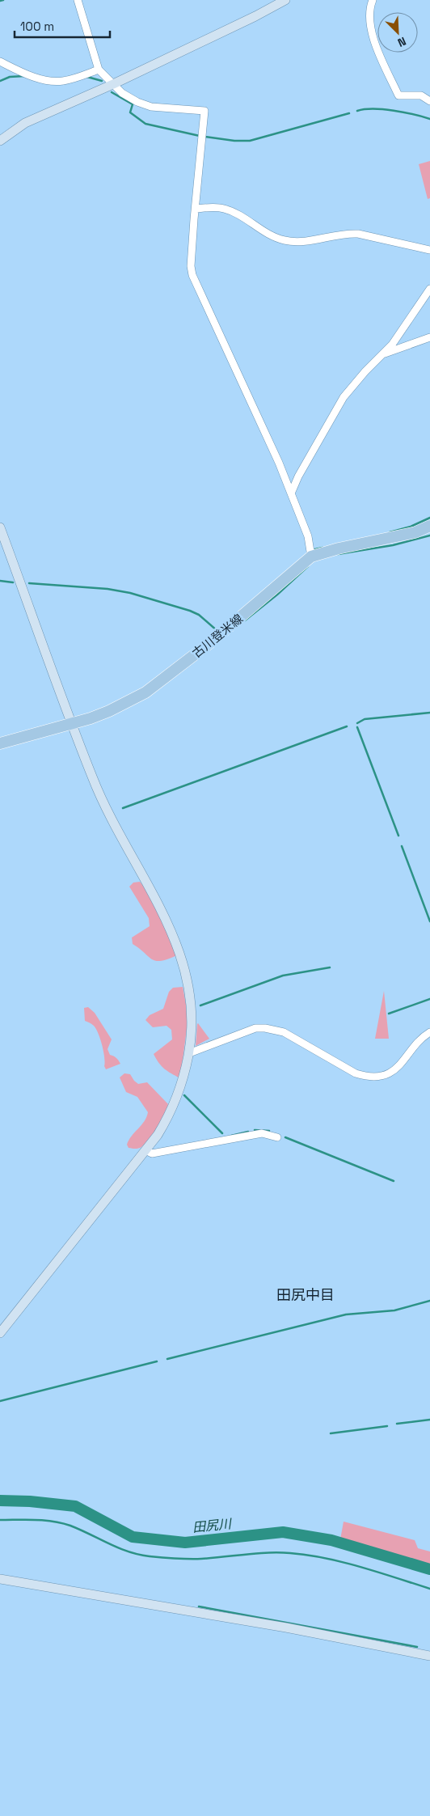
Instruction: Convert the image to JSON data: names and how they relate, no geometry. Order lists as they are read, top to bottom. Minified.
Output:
{"streets":{"main road":["古川登米線"]},"districts":["田尻中目"],"water":["田尻川"],"scale_bar":"100 m","north":"bottom right"}
